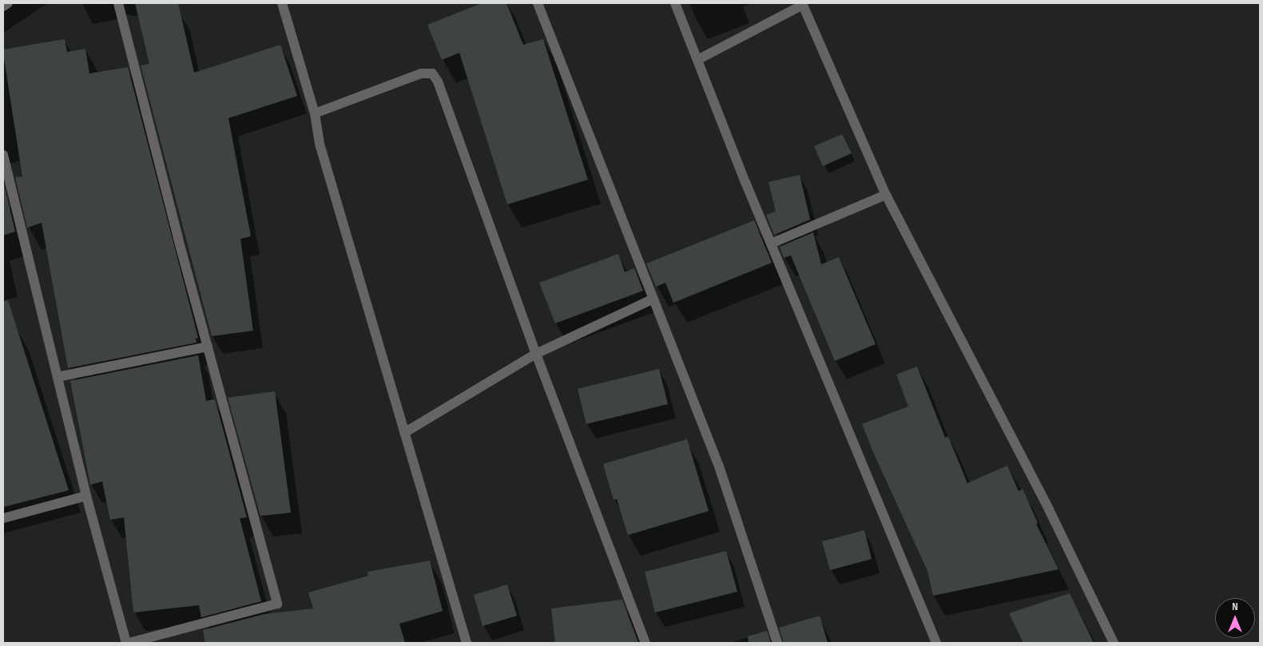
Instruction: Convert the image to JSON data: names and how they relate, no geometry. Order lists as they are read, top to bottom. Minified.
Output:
{"north":"top"}
